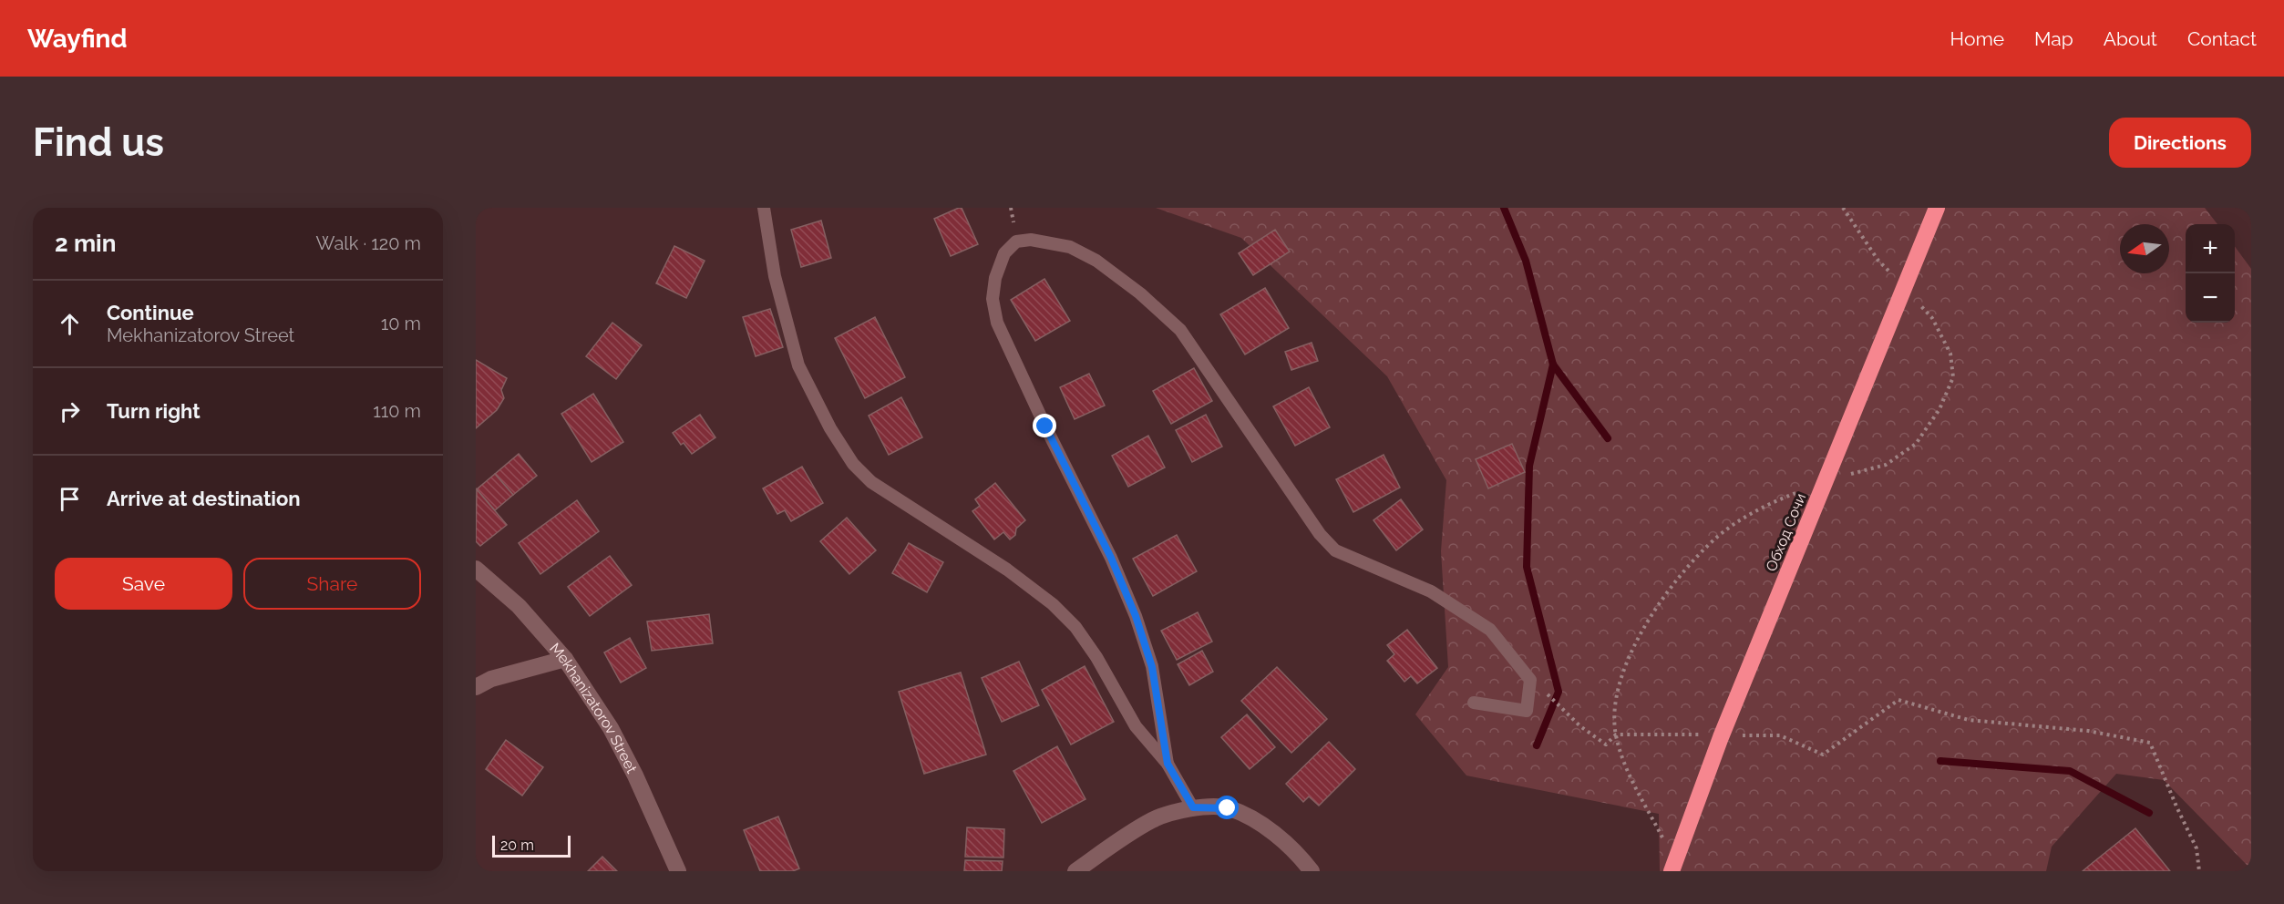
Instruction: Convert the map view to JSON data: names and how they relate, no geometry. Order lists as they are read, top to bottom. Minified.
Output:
{"streets":{"highway":["Обход Сочи"],"street":["Mekhanizatorov Street"]},"scale_bar":"20 m","north":"left","page":{"header":"Wayfind","nav":["Home","Map","About","Contact"],"buttons":["Directions",["Save","Share"]],"title":"Find us","heading":["2 min","Walk · 120 m"],"map_buttons":["+","−"],"list":[["Continue","Mekhanizatorov Street","10 m"],["Turn right","110 m"],"Arrive at destination"],"scale":"20 m"}}
